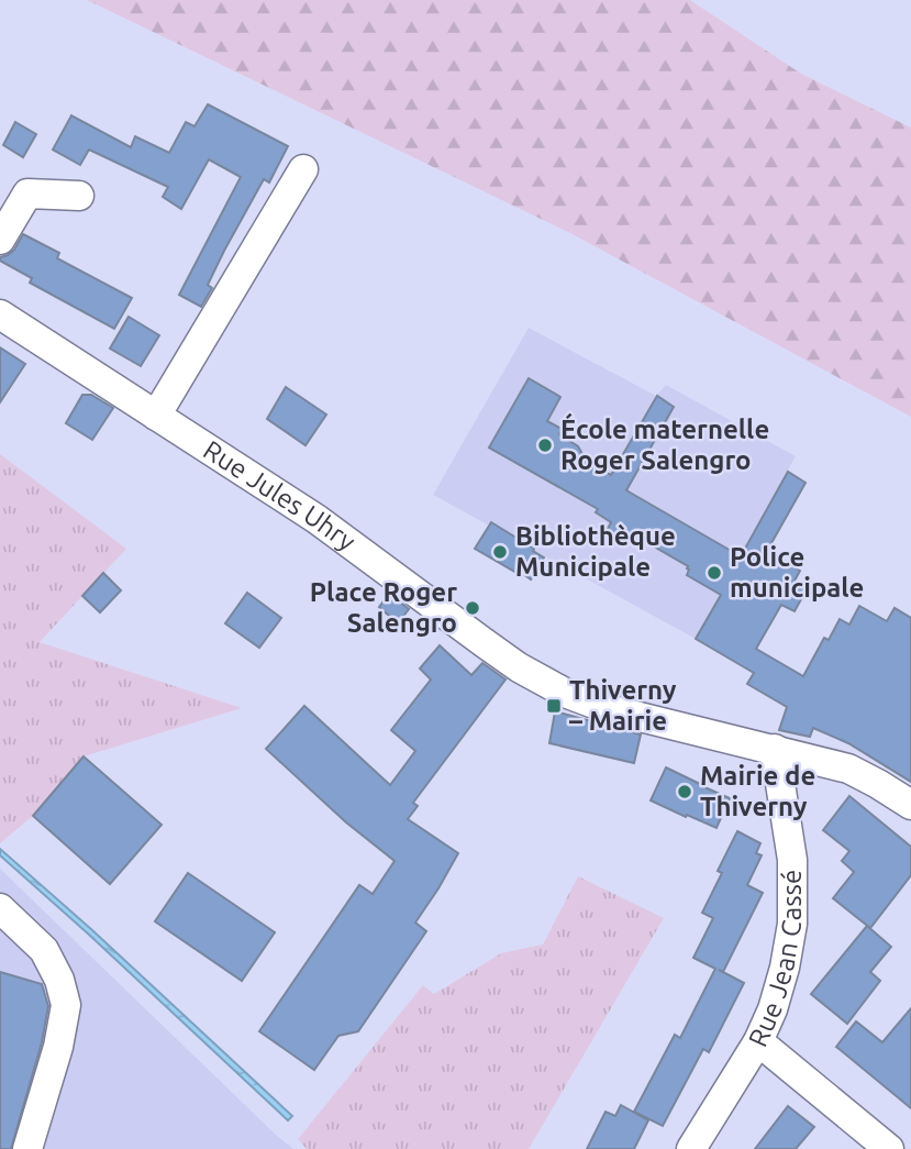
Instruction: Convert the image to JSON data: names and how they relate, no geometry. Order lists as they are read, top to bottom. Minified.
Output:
{"streets":{"street":["Rue Jules Uhry","Rue Jean Cassé"]},"crossings":[["Rue Jules Uhry","Rue Jean Cassé"]],"places":{"other":["École maternelle Roger Salengro","Bibliothèque Municipale","Police municipale","Place Roger Salengro","Mairie de Thiverny"],"transit":["Thiverny – Mairie"]}}
